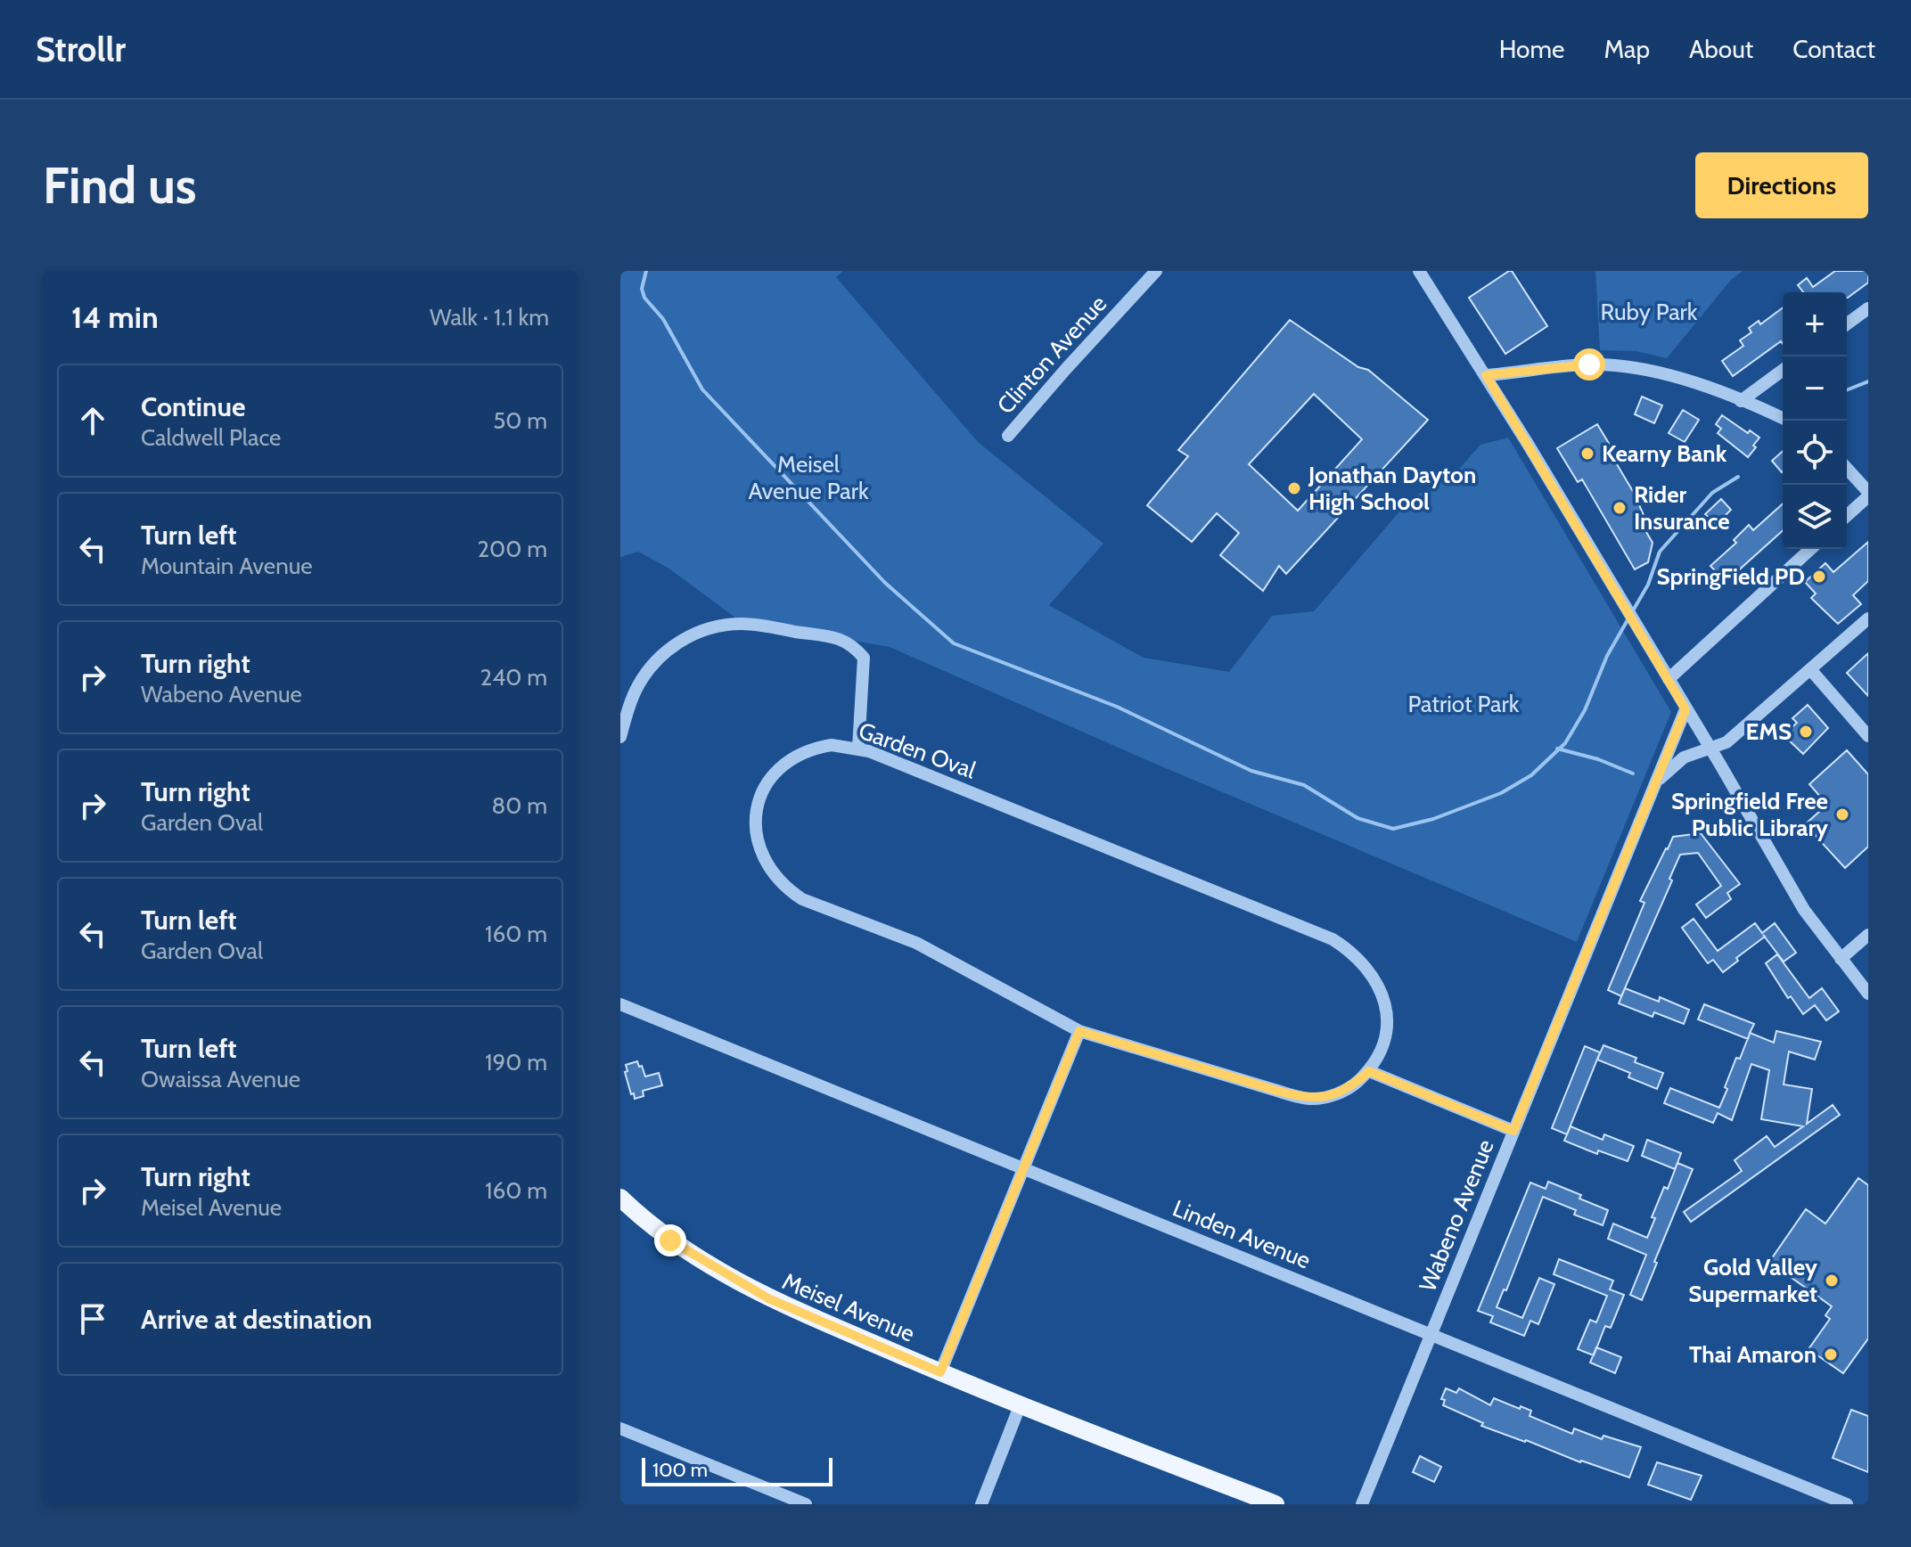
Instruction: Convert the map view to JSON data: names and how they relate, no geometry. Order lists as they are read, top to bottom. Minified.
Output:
{"streets":{"main road":["Meisel Avenue"],"street":["Clinton Avenue","Garden Oval","Wabeno Avenue","Linden Avenue"]},"crossings":[["Wabeno Avenue","Linden Avenue"]],"parks":["Ruby Park","Meisel Avenue Park","Patriot Park"],"places":["Kearny Bank","Jonathan Dayton High School","Rider Insurance","SpringField PD","EMS","Springfield Free Public Library","Gold Valley Supermarket","Thai Amaron"],"scale_bar":"100 m","page":{"header":"Strollr","nav":["Home","Map","About","Contact"],"buttons":"Directions","title":"Find us","heading":["14 min","Walk · 1.1 km"],"map_buttons":["+","−"],"list":[["Continue","Caldwell Place","50 m"],["Turn left","Mountain Avenue","200 m"],["Turn right","Wabeno Avenue","240 m"],["Turn right","Garden Oval","80 m"],["Turn left","Garden Oval","160 m"],["Turn left","Owaissa Avenue","190 m"],["Turn right","Meisel Avenue","160 m"],"Arrive at destination"],"scale":"100 m"}}
